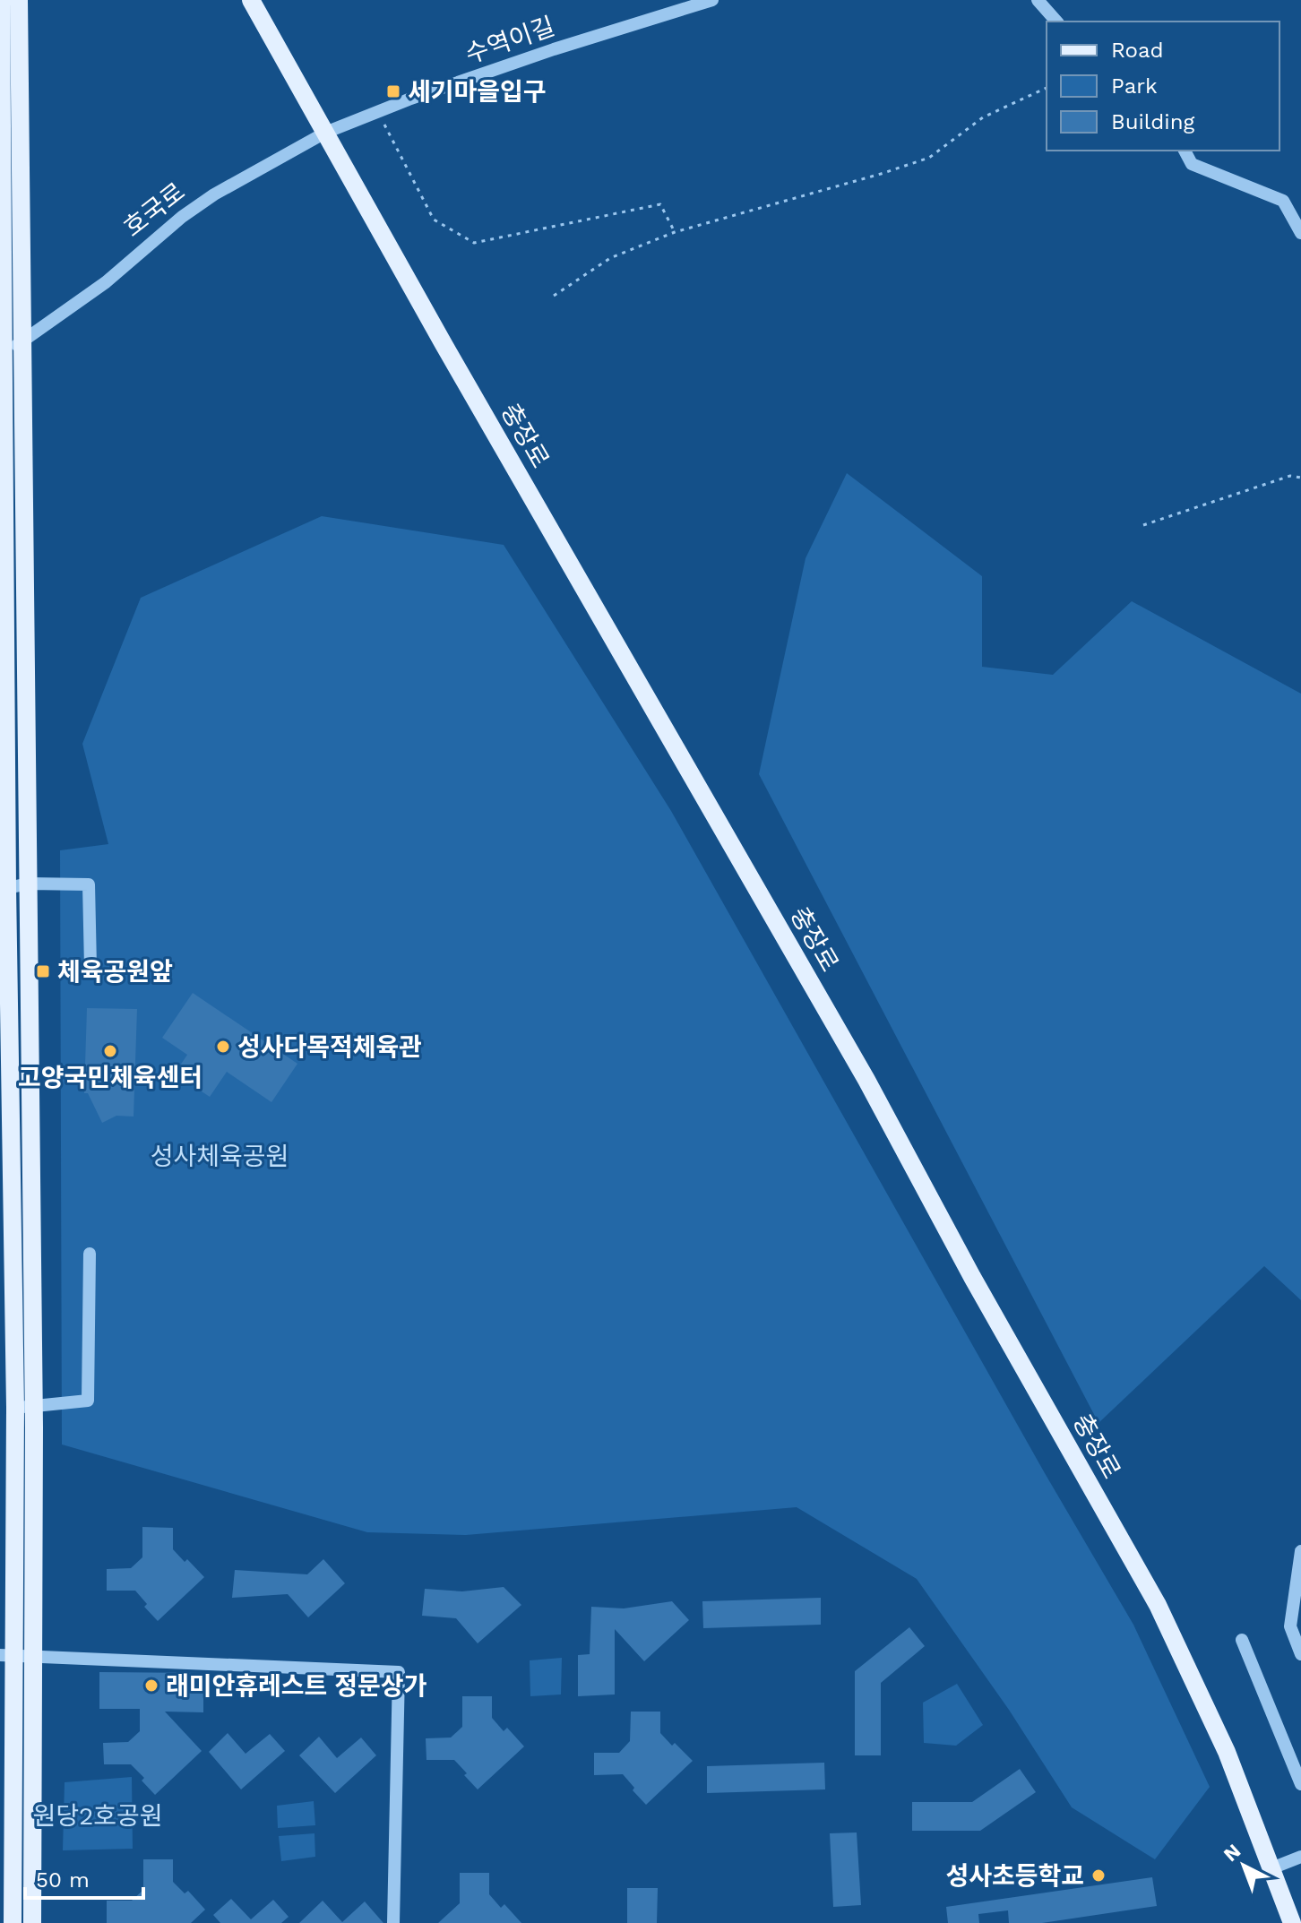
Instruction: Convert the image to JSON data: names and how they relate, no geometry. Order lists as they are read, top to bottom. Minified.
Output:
{"streets":{"main road":["충장로"],"street":["수역이길","호국로"]},"crossings":[["수역이길","호국로"],["수역이길","충장로"],["호국로","충장로"]],"parks":["성사체육공원","원당2호공원"],"places":{"transit":["세기마을입구","체육공원앞"],"other":["성사다목적체육관","고양국민체육센터","래미안휴레스트 정문상가","성사초등학교"]},"legend":["Road","Park","Building"],"scale_bar":"50 m","north":"top left"}
